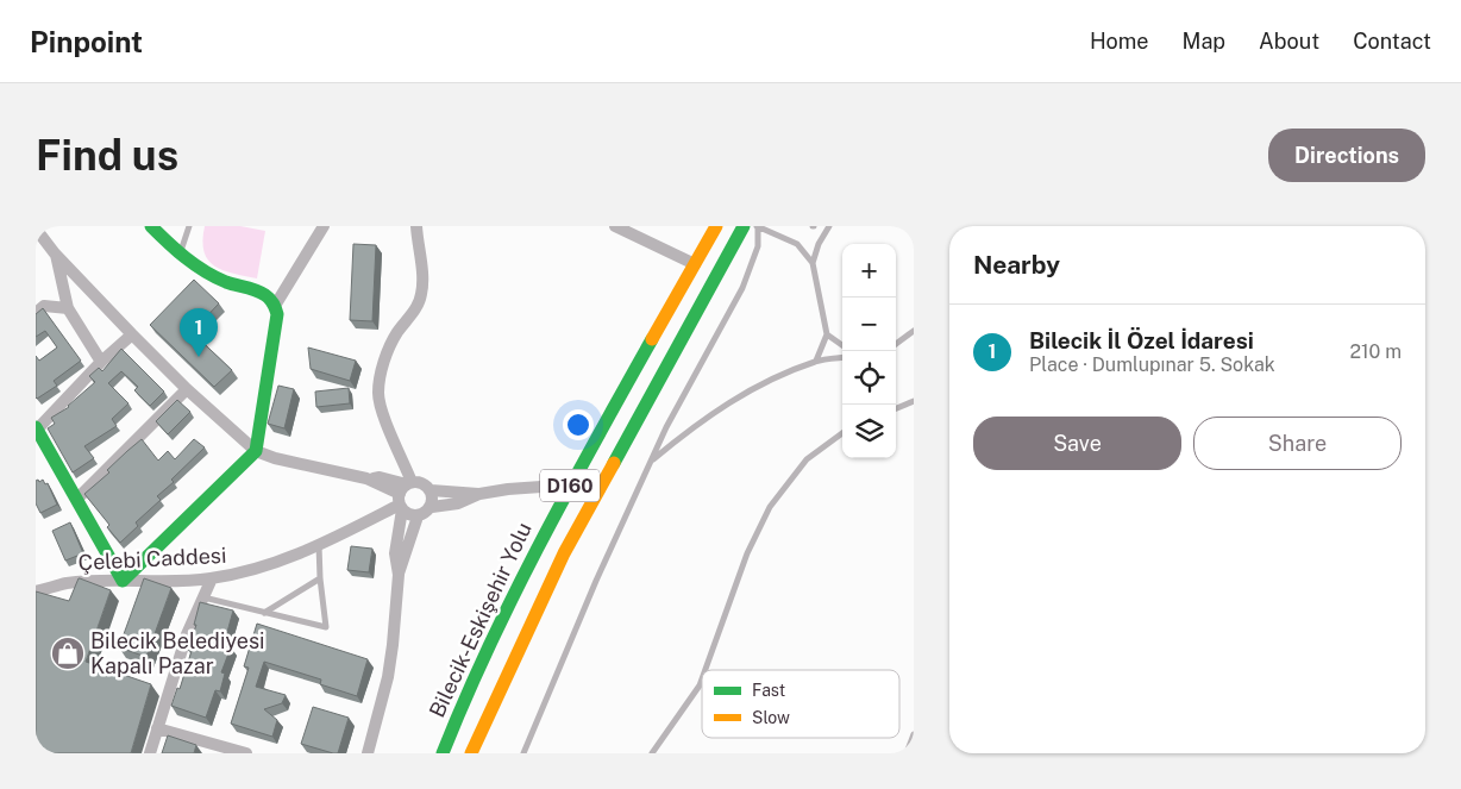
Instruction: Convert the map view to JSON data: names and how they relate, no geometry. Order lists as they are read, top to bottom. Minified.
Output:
{"streets":{"main road":["D160","Bilecik-Eskişehir Yolu"],"street":["Çelebi Caddesi"]},"places":{"shop":["Bilecik Belediyesi Kapalı Pazar"]},"legend":["Fast","Slow"],"page":{"header":"Pinpoint","nav":["Home","Map","About","Contact"],"buttons":["Directions",["Save","Share"]],"title":"Find us","heading":"Nearby","map_buttons":["+","−"],"list":[{"mark":"1","name":"Bilecik İl Özel İdaresi","note":"Place · Dumlupınar 5. Sokak","value":"210 m"}],"pins":"1"}}
